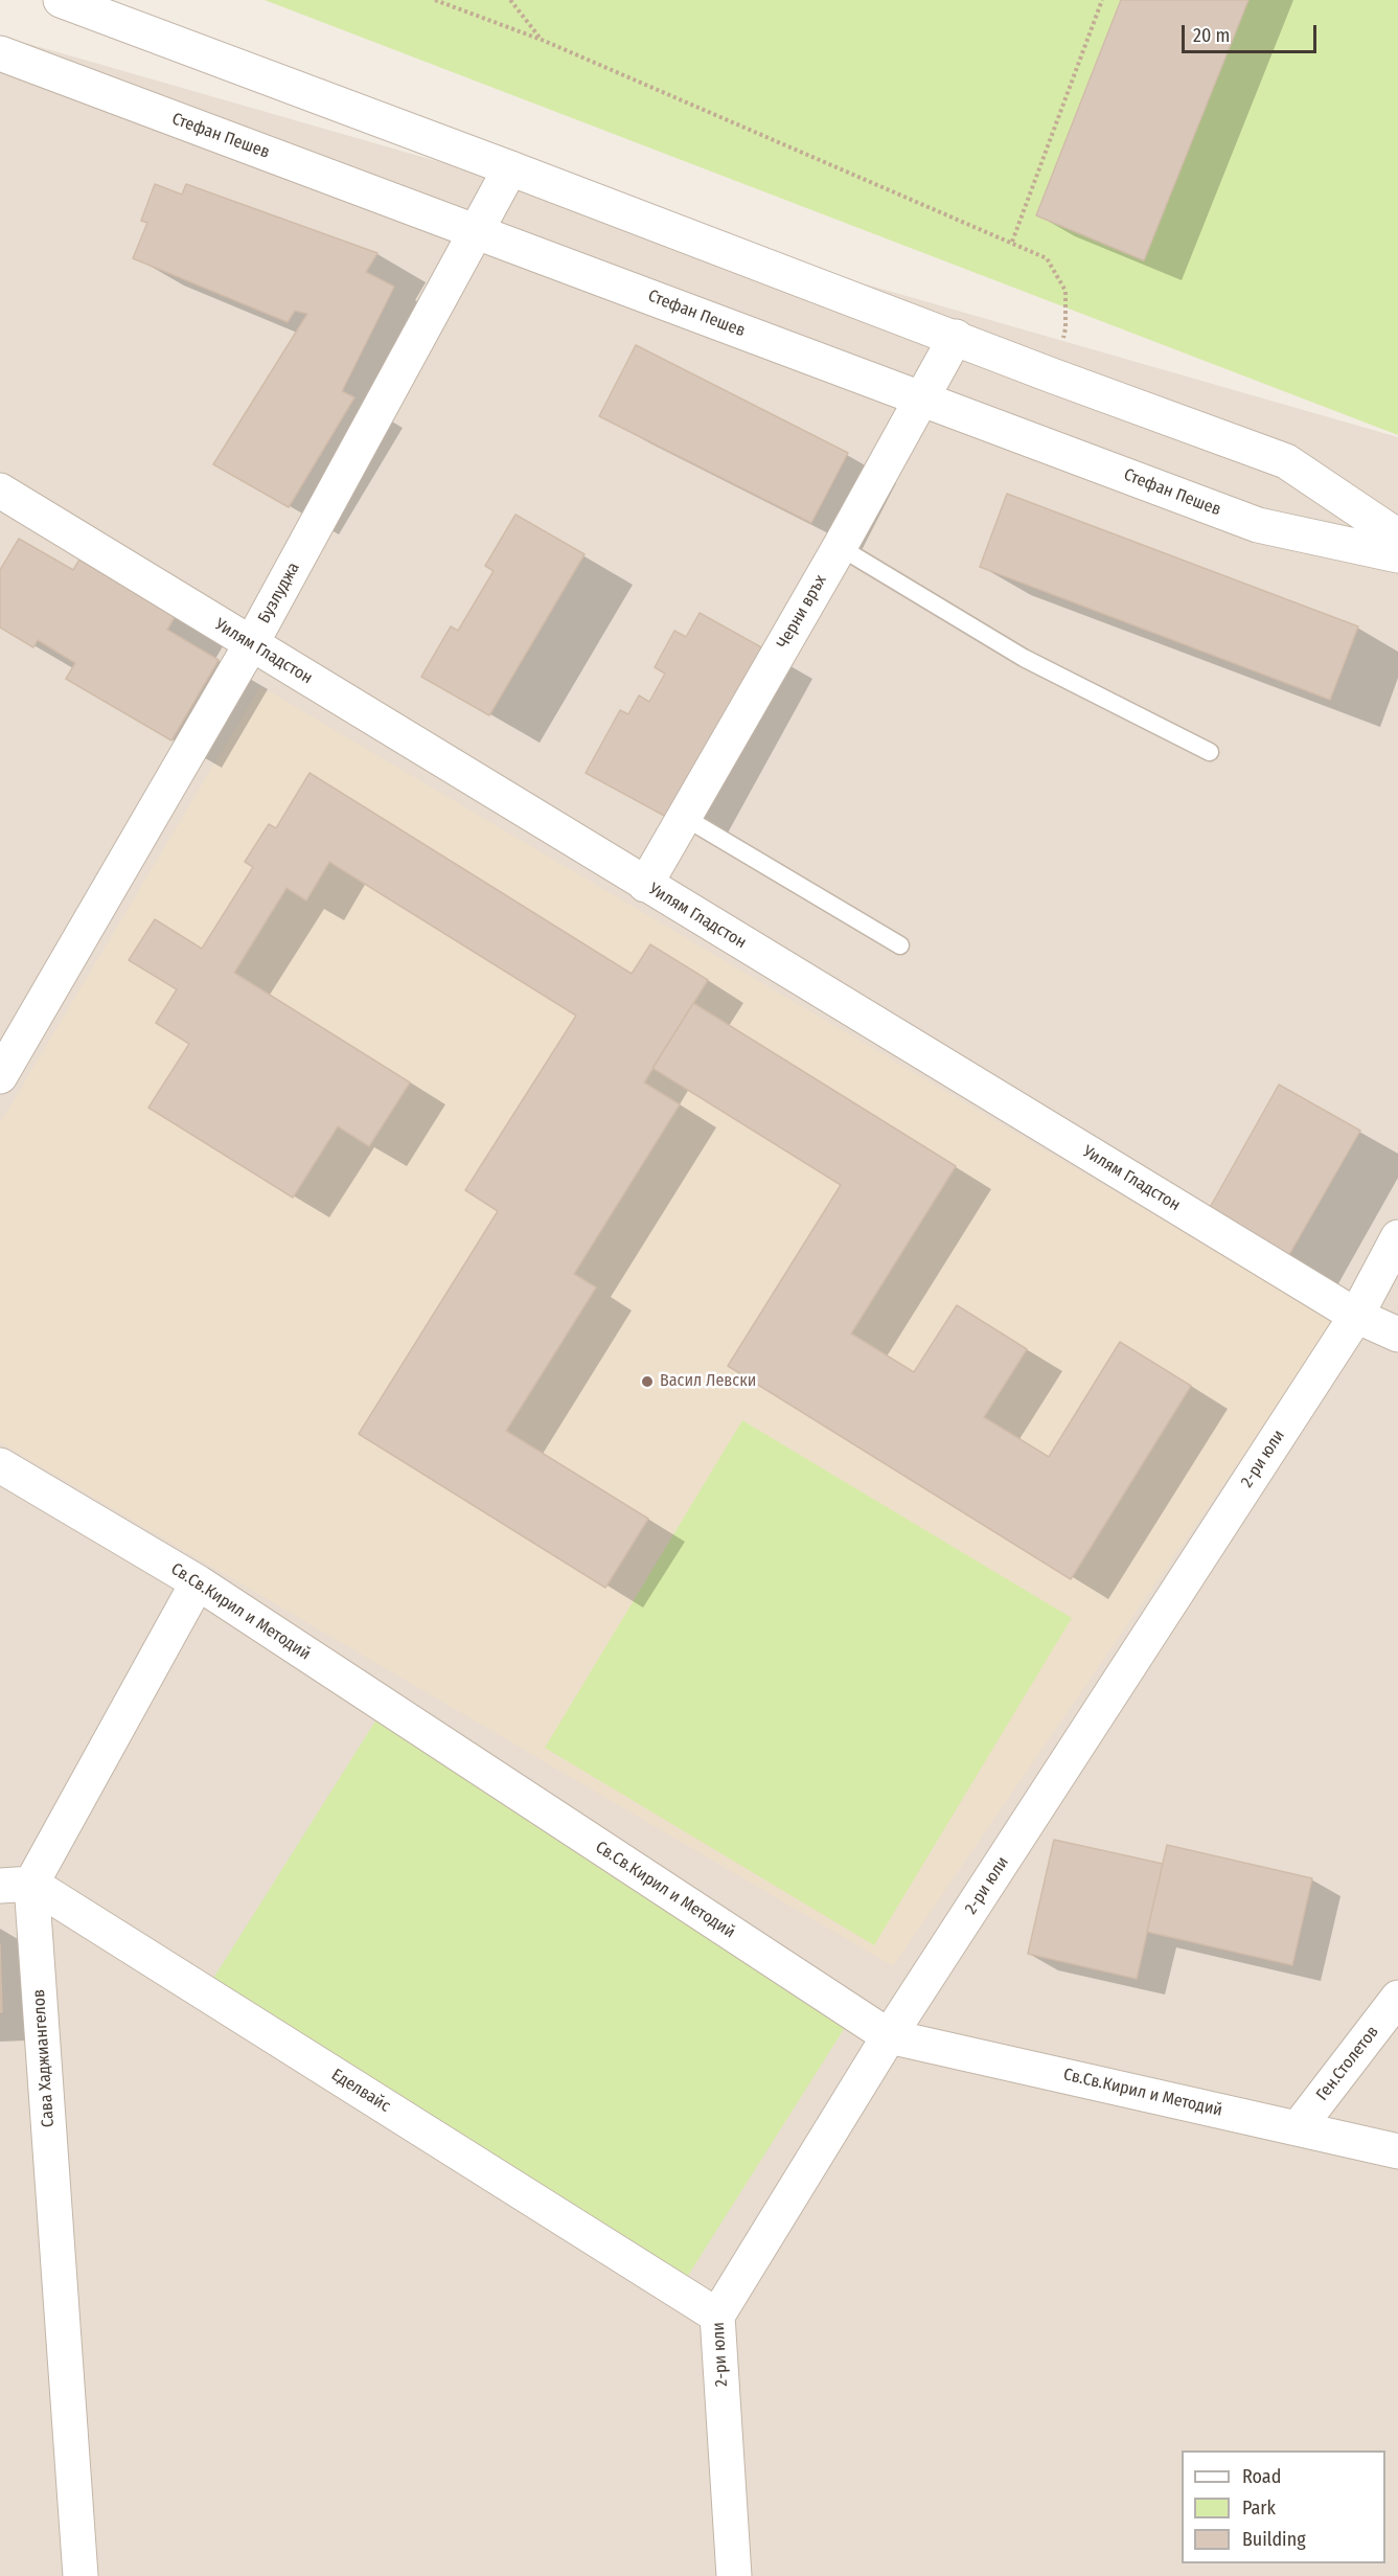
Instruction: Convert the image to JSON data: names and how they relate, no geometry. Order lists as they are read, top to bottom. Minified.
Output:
{"streets":{"street":["Стефан Пешев","Бузлуджа","Черни връх","Уилям Гладстон","2-ри юли","Св.Св.Кирил и Методий","Сава Хаджиангелов","Ген.Столетов","Еделвайс"]},"crossings":[["Стефан Пешев","Бузлуджа"],["Стефан Пешев","Черни връх"],["Бузлуджа","Уилям Гладстон"],["Черни връх","Уилям Гладстон"],["Уилям Гладстон","2-ри юли"],["2-ри юли","Св.Св.Кирил и Методий"],["2-ри юли","Еделвайс"],["Св.Св.Кирил и Методий","Ген.Столетов"],["Сава Хаджиангелов","Еделвайс"]],"places":["Васил Левски"],"legend":["Road","Park","Building"],"scale_bar":"20 m"}
